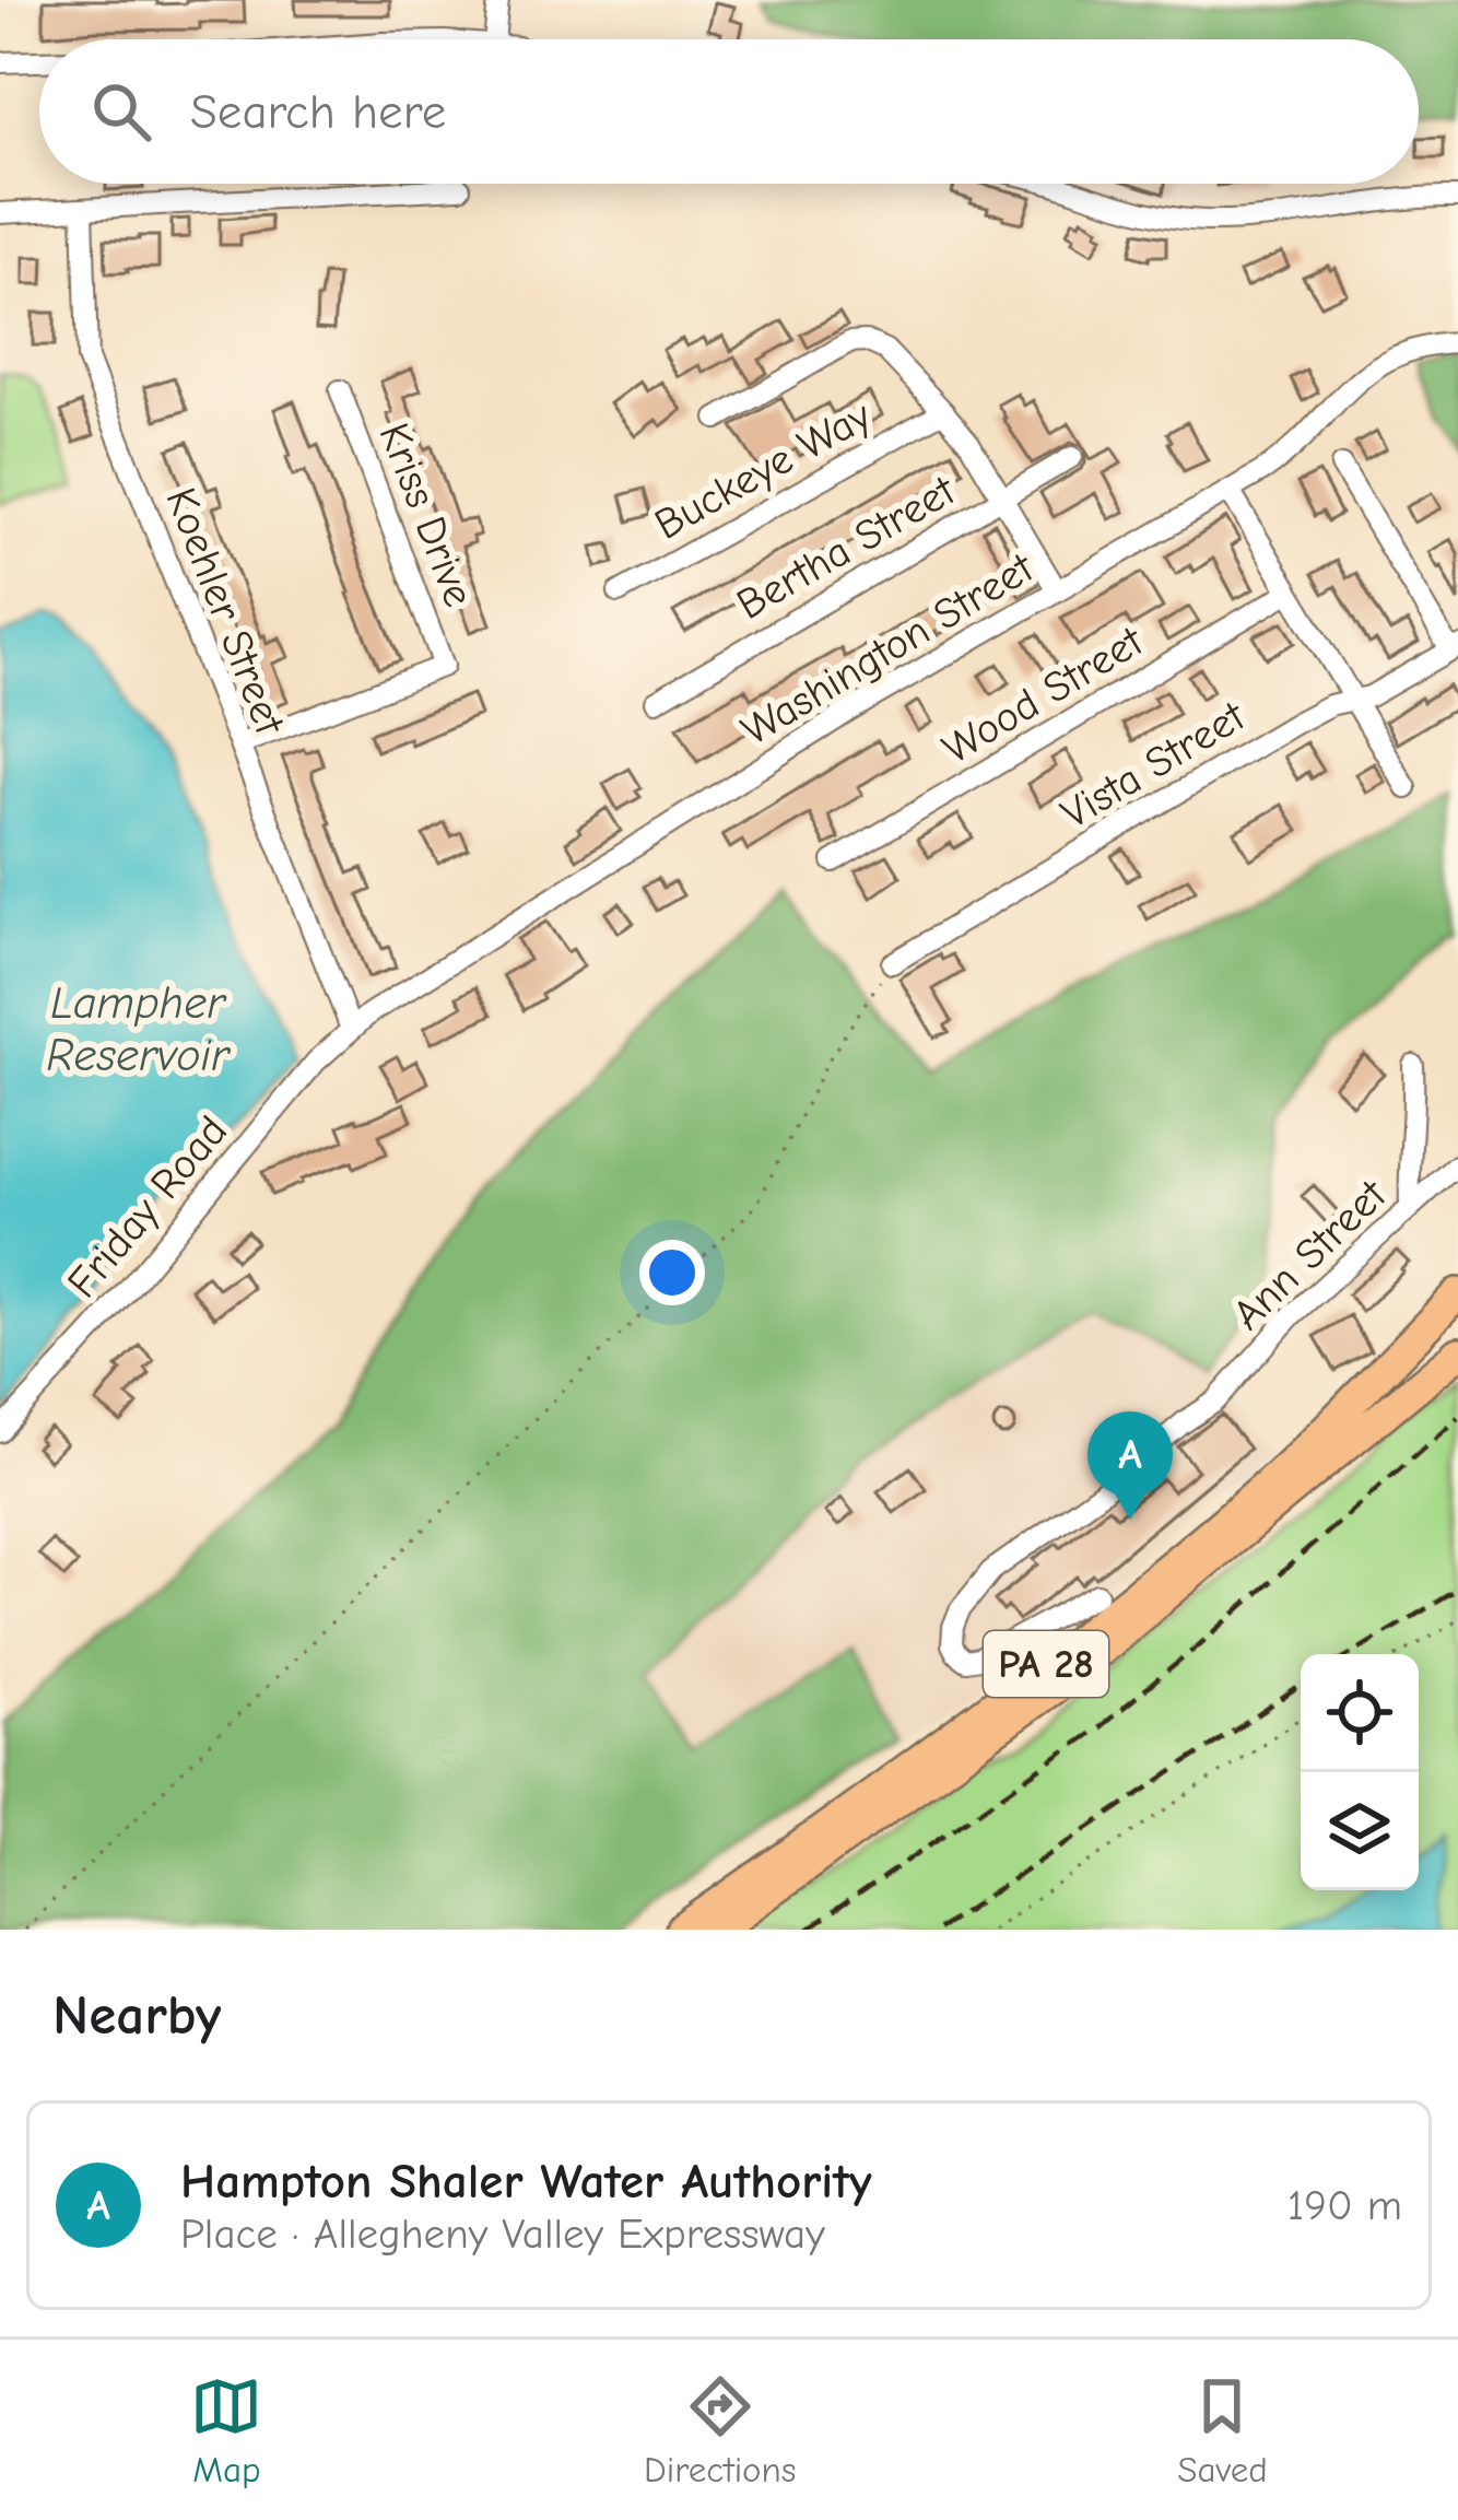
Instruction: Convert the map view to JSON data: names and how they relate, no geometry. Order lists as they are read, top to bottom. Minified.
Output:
{"streets":{"highway":["PA 28"],"street":["Buckeye Way","Kriss Drive","Bertha Street","Koehler Street","Washington Street","Wood Street","Vista Street","Friday Road","Ann Street"]},"crossings":[["Kriss Drive","Koehler Street"],["Koehler Street","Washington Street"],["Koehler Street","Friday Road"],["Washington Street","Friday Road"]],"water":["Lampher Reservoir"],"page":{"search":"Search here","pins":"A","heading":"Nearby","list":[{"mark":"A","name":"Hampton Shaler Water Authority","note":"Place · Allegheny Valley Expressway","value":"190 m"}],"nav":["Map","Directions","Saved"]}}
